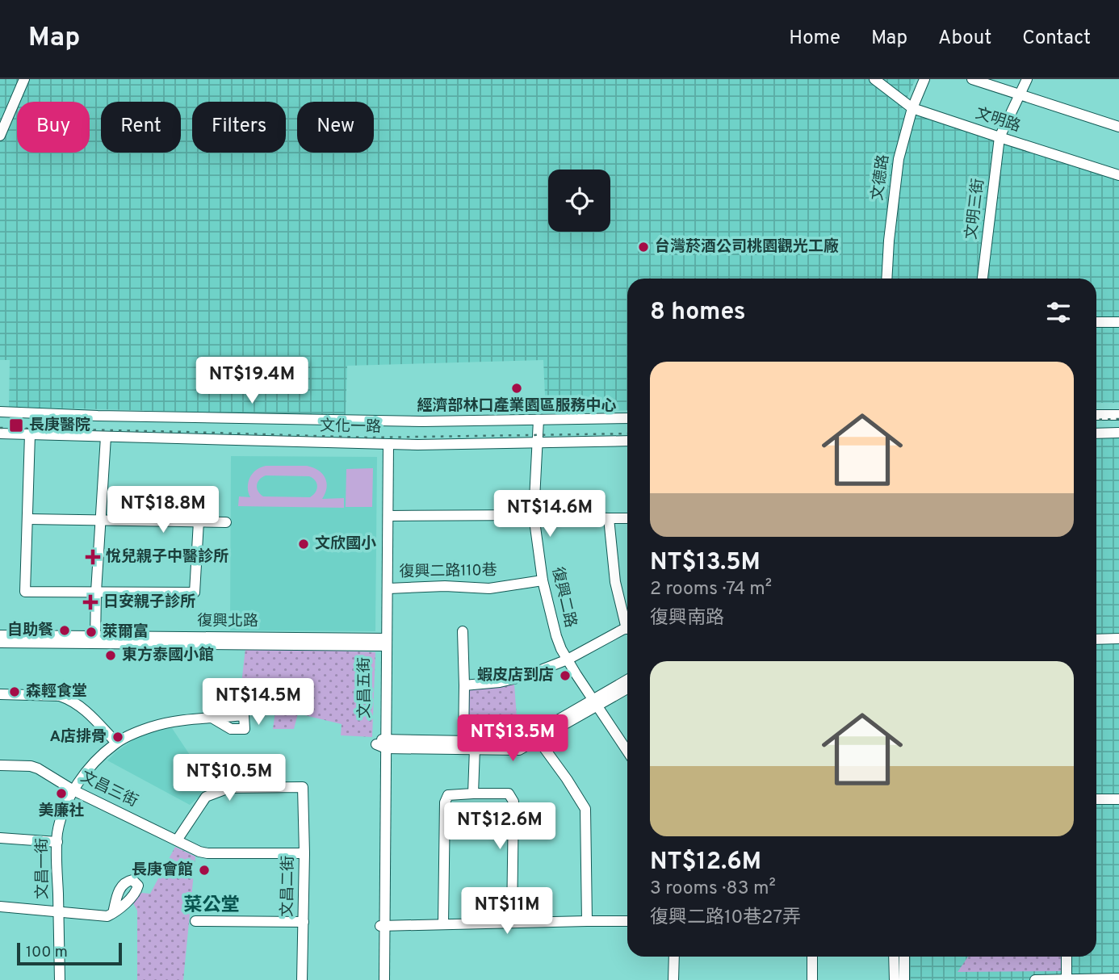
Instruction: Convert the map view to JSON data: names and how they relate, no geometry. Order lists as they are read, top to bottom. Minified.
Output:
{"streets":{"street":["文明路","文德路","文明三街","文化一路","復興二路110巷","復興二路","復興北路","文昌五街","文昌三街","文昌一街","文昌二街"]},"crossings":[["文明路","文德路"],["文明路","文明三街"],["文化一路","復興二路"],["文化一路","文昌五街"],["復興二路110巷","復興二路"],["復興二路110巷","文昌五街"],["復興北路","文昌五街"],["文昌三街","文昌一街"],["文昌三街","文昌二街"]],"districts":["菜公堂"],"places":{"other":["台灣菸酒公司桃園觀光工廠","經濟部林口產業園區服務中心","文欣國小","自助餐","萊爾富","東方泰國小館","蝦皮店到店","森輕食堂","A店排骨","美廉社","長庚會館"],"transit":["長庚醫院"],"health":["悅兒親子中醫診所","日安親子診所"]},"scale_bar":"100 m","page":{"header":"Map","nav":["Home","Map","About","Contact"],"chip":["Buy","Rent","Filters","New"],"heading":"8 homes","list":[{"name":"NT$13.5M","note":"2 rooms · 74 m² · 復興南路"},{"name":"NT$12.6M","note":"3 rooms · 83 m² · 復興二路10巷27弄"}],"price":["NT$19.4M","NT$18.8M","NT$14.6M","NT$14.5M","NT$13.5M","NT$10.5M","NT$12.6M","NT$11M"],"scale":"100 m"}}
